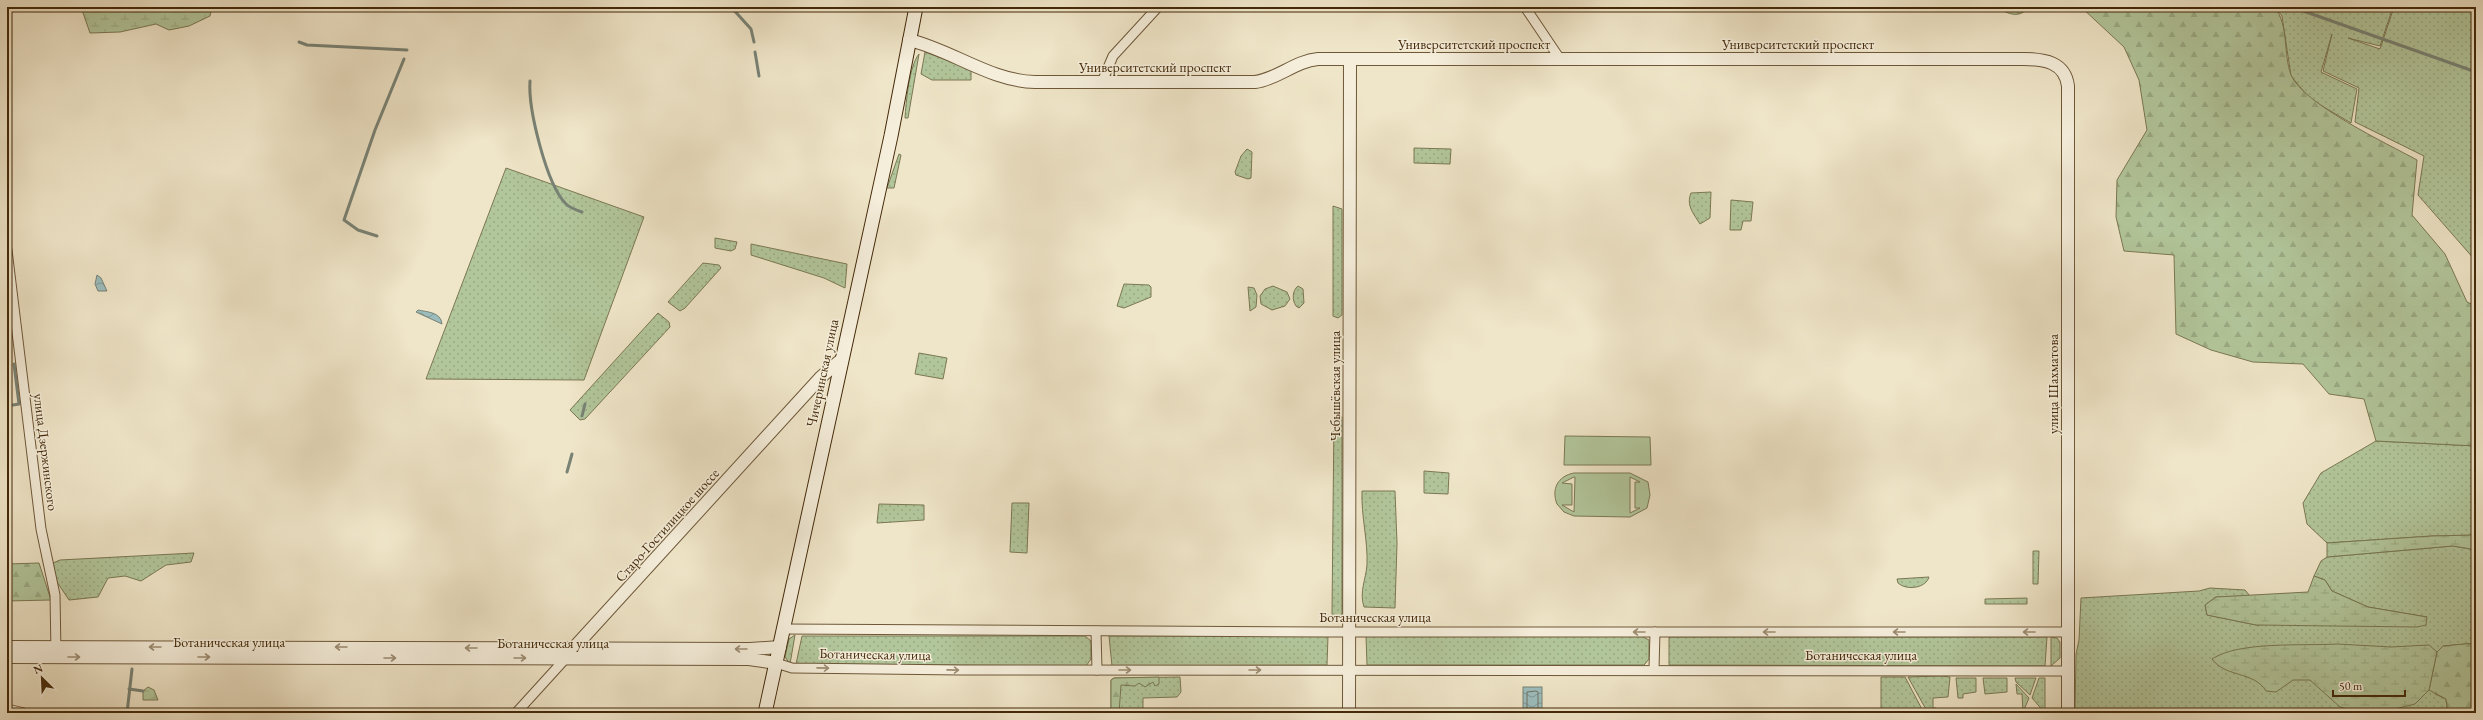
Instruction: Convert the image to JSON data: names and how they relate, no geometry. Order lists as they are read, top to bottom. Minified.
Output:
{"streets":{"main road":["Чичеринская улица"],"street":["Университетский проспект","улица Шахматова","Чебышёвская улица","улица Дзержинского","Старо-Гостилицкое шоссе","Ботаническая улица"]},"crossings":[["Университетский проспект","Чичеринская улица"],["Университетский проспект","улица Шахматова"],["Университетский проспект","Чебышёвская улица"],["Чичеринская улица","Старо-Гостилицкое шоссе"],["Чичеринская улица","Ботаническая улица"],["улица Шахматова","Ботаническая улица"],["Чебышёвская улица","Ботаническая улица"],["улица Дзержинского","Ботаническая улица"],["Старо-Гостилицкое шоссе","Ботаническая улица"]],"scale_bar":"50 m","north":"top left"}
